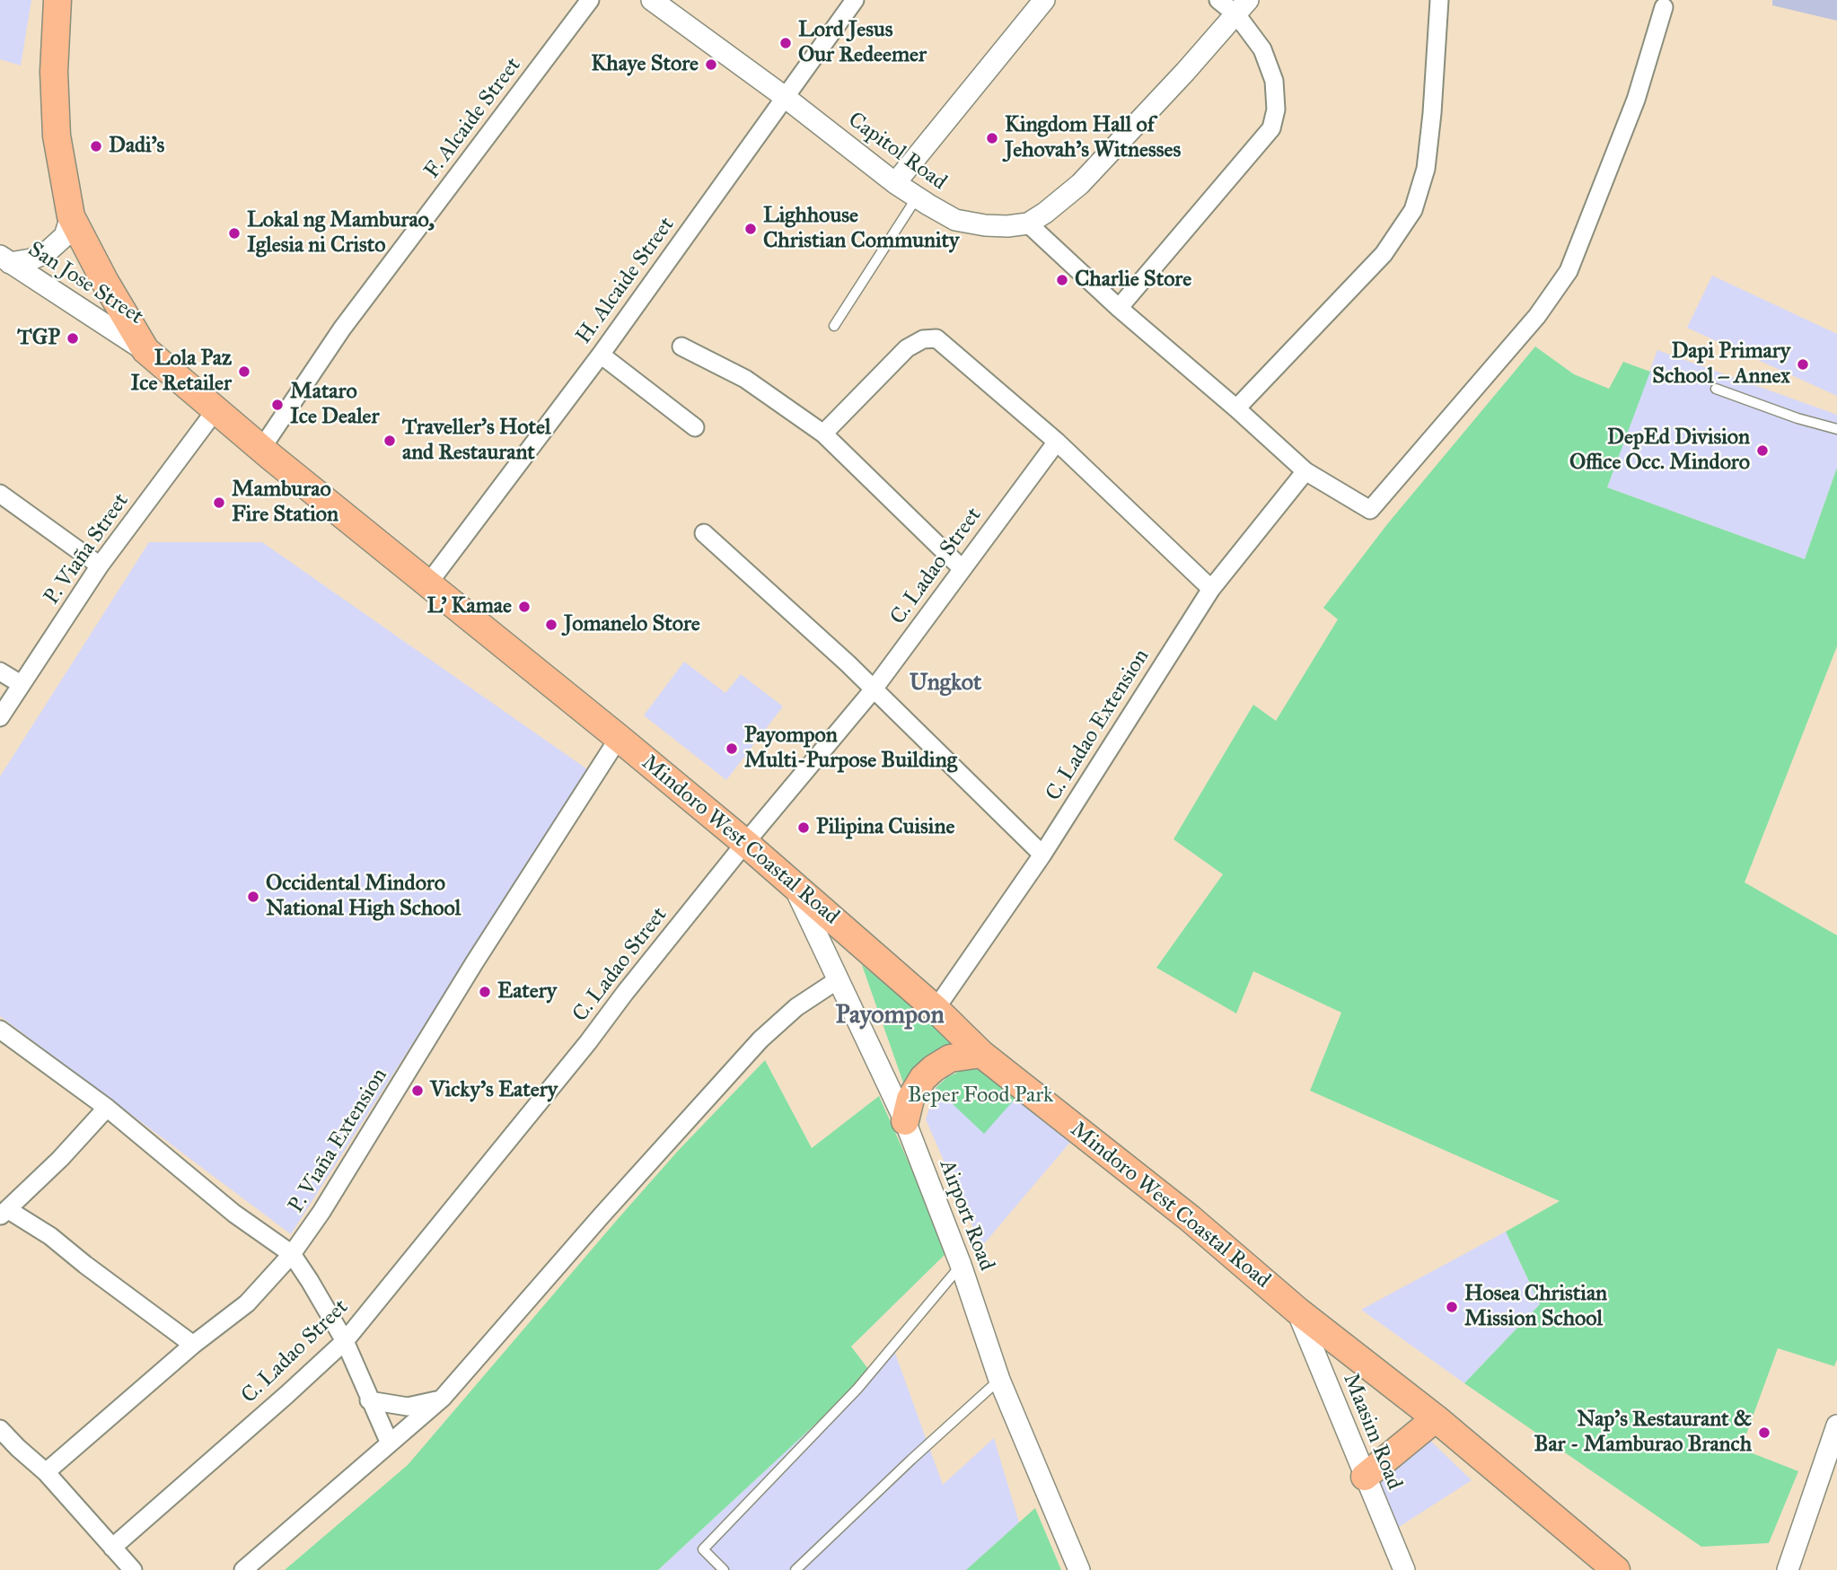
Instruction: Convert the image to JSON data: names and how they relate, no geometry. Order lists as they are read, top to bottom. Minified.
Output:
{"streets":{"main road":["Mindoro West Coastal Road"],"street":["F. Alcaide Street","Capitol Road","H. Alcaide Street","San Jose Street","P. Viaña Street","C. Ladao Street","C. Ladao Extension","P. Viaña Extension","Airport Road","Maasim Road"]},"crossings":[["F. Alcaide Street","Mindoro West Coastal Road"],["Capitol Road","H. Alcaide Street"],["H. Alcaide Street","Mindoro West Coastal Road"],["San Jose Street","Mindoro West Coastal Road"],["P. Viaña Street","Mindoro West Coastal Road"],["C. Ladao Street","Mindoro West Coastal Road"],["C. Ladao Extension","Mindoro West Coastal Road"],["Mindoro West Coastal Road","P. Viaña Extension"],["Mindoro West Coastal Road","Airport Road"],["Mindoro West Coastal Road","Maasim Road"]],"districts":["Ungkot","Payompon"],"parks":["Beper Food Park"],"places":["Lord Jesus Our Redeemer","Khaye Store","Kingdom Hall of Jehovah's Witnesses","Dadi's","Lighhouse Christian Community","Lokal ng Mamburao, Iglesia ni Cristo","Charlie Store","TGP","Dapi Primary School – Annex","Lola Paz Ice Retailer","Mataro Ice Dealer","Traveller's Hotel and Restaurant","DepEd Division Office Occ. Mindoro","Mamburao Fire Station","L' Kamae","Jomanelo Store","Payompon Multi-Purpose Building","Pilipina Cuisine","Occidental Mindoro National High School","Eatery","Vicky's Eatery","Hosea Christian Mission School","Nap's Restaurant & Bar - Mamburao Branch"]}
